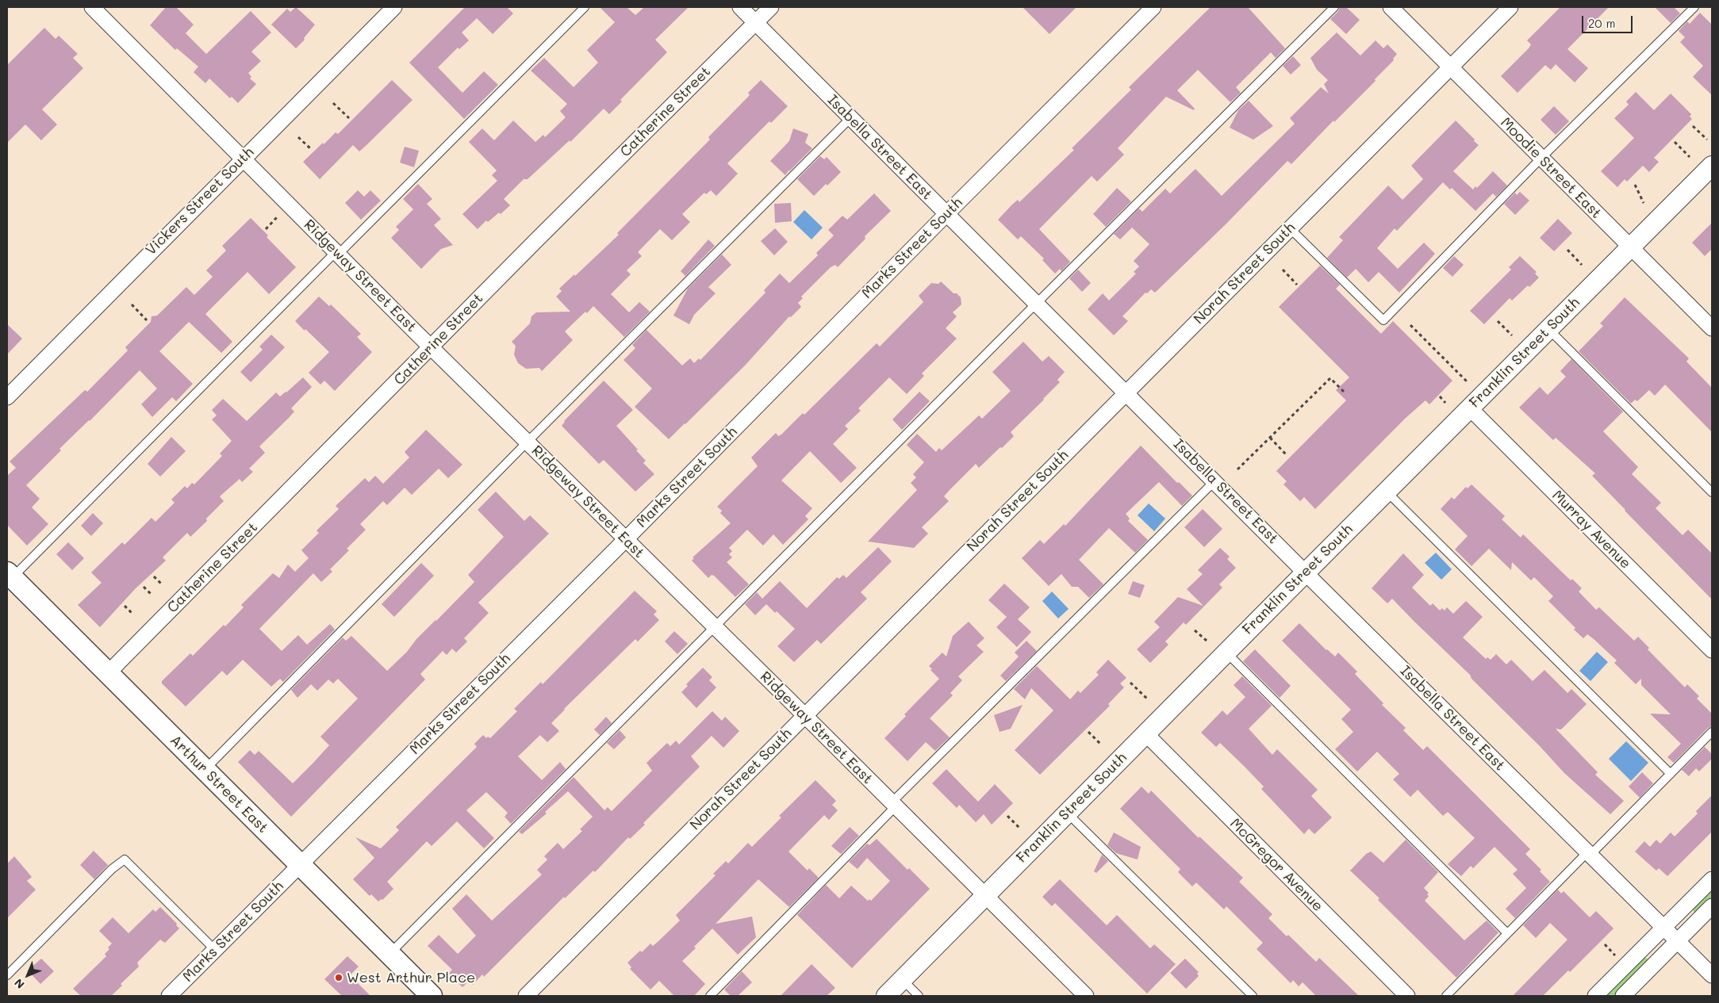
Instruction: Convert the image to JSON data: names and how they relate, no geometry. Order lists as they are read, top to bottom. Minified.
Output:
{"streets":{"main road":["Arthur Street East"],"street":["Catherine Street","Isabella Street East","Moodie Street East","Vickers Street South","Marks Street South","Norah Street South","Ridgeway Street East","Franklin Street South","Murray Avenue","McGregor Avenue"]},"crossings":[["Catherine Street","Isabella Street East"],["Catherine Street","Ridgeway Street East"],["Catherine Street","Arthur Street East"],["Isabella Street East","Marks Street South"],["Isabella Street East","Norah Street South"],["Isabella Street East","Franklin Street South"],["Moodie Street East","Norah Street South"],["Moodie Street East","Franklin Street South"],["Vickers Street South","Ridgeway Street East"],["Marks Street South","Ridgeway Street East"],["Marks Street South","Arthur Street East"],["Norah Street South","Ridgeway Street East"],["Ridgeway Street East","Franklin Street South"],["Franklin Street South","Murray Avenue"],["Franklin Street South","McGregor Avenue"]],"places":["West Arthur Place"],"scale_bar":"20 m","north":"bottom left"}
